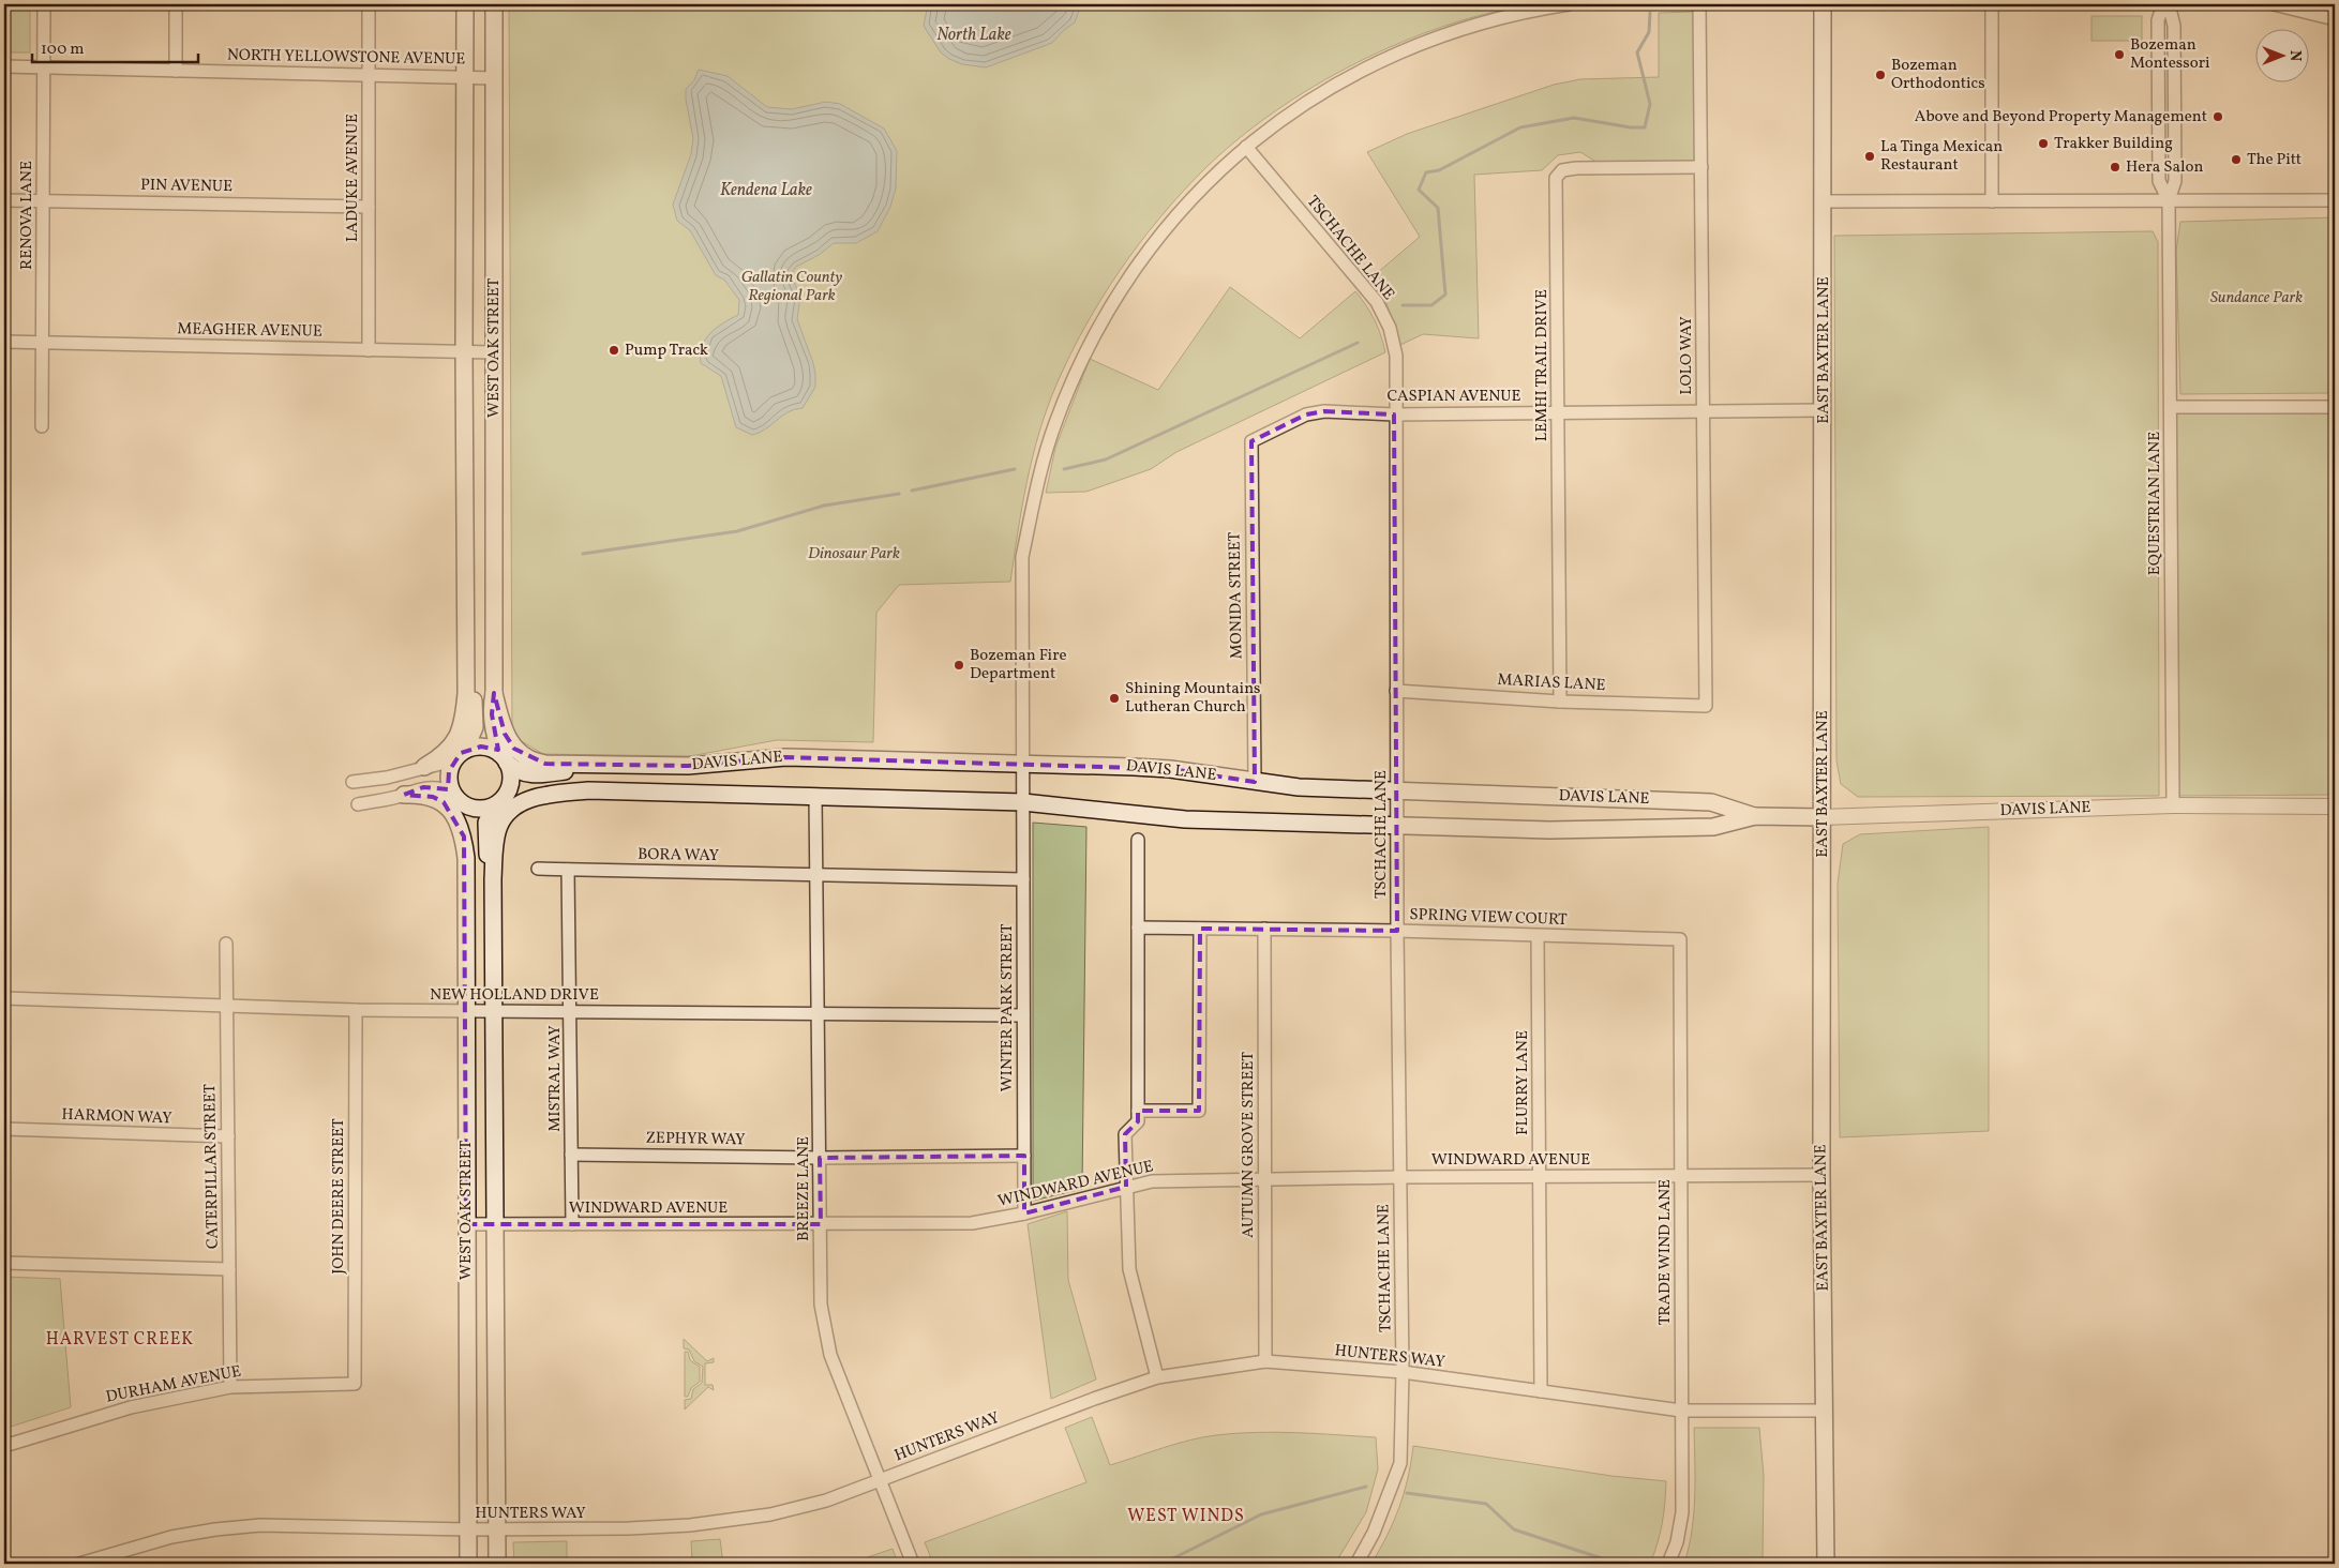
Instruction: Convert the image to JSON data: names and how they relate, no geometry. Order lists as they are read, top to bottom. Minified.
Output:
{"streets":{"main road":["WEST OAK STREET","EAST BAXTER LANE","DAVIS LANE"],"street":["NORTH YELLOWSTONE AVENUE","LADUKE AVENUE","PIN AVENUE","RENOVA LANE","TSCHACHE LANE","MEAGHER AVENUE","LOLO WAY","LEMHI TRAIL DRIVE","CASPIAN AVENUE","EQUESTRIAN LANE","MONIDA STREET","MARIAS LANE","BORA WAY","SPRING VIEW COURT","NEW HOLLAND DRIVE","WINTER PARK STREET","MISTRAL WAY","FLURRY LANE","HARMON WAY","ZEPHYR WAY","AUTUMN GROVE STREET","WINDWARD AVENUE","CATERPILLAR STREET","BREEZE LANE","JOHN DEERE STREET","TRADE WIND LANE","HUNTERS WAY","DURHAM AVENUE"]},"crossings":[["NORTH YELLOWSTONE AVENUE","LADUKE AVENUE"],["NORTH YELLOWSTONE AVENUE","RENOVA LANE"],["NORTH YELLOWSTONE AVENUE","WEST OAK STREET"],["LADUKE AVENUE","PIN AVENUE"],["LADUKE AVENUE","MEAGHER AVENUE"],["PIN AVENUE","RENOVA LANE"],["RENOVA LANE","MEAGHER AVENUE"],["TSCHACHE LANE","CASPIAN AVENUE"],["TSCHACHE LANE","MARIAS LANE"],["TSCHACHE LANE","DAVIS LANE"],["TSCHACHE LANE","SPRING VIEW COURT"],["TSCHACHE LANE","WINTER PARK STREET"],["TSCHACHE LANE","WINDWARD AVENUE"],["TSCHACHE LANE","HUNTERS WAY"],["MEAGHER AVENUE","WEST OAK STREET"],["WEST OAK STREET","NEW HOLLAND DRIVE"],["WEST OAK STREET","WINDWARD AVENUE"],["WEST OAK STREET","HUNTERS WAY"],["EAST BAXTER LANE","CASPIAN AVENUE"],["EAST BAXTER LANE","DAVIS LANE"],["EAST BAXTER LANE","WINDWARD AVENUE"],["EAST BAXTER LANE","HUNTERS WAY"],["LOLO WAY","LEMHI TRAIL DRIVE"],["LOLO WAY","CASPIAN AVENUE"],["LOLO WAY","MARIAS LANE"],["LEMHI TRAIL DRIVE","CASPIAN AVENUE"],["LEMHI TRAIL DRIVE","MARIAS LANE"],["CASPIAN AVENUE","MONIDA STREET"],["EQUESTRIAN LANE","DAVIS LANE"],["MONIDA STREET","DAVIS LANE"],["DAVIS LANE","WINTER PARK STREET"],["DAVIS LANE","BREEZE LANE"],["BORA WAY","WINTER PARK STREET"],["BORA WAY","MISTRAL WAY"],["BORA WAY","BREEZE LANE"],["SPRING VIEW COURT","FLURRY LANE"],["SPRING VIEW COURT","AUTUMN GROVE STREET"],["SPRING VIEW COURT","TRADE WIND LANE"],["NEW HOLLAND DRIVE","WINTER PARK STREET"],["NEW HOLLAND DRIVE","MISTRAL WAY"],["NEW HOLLAND DRIVE","CATERPILLAR STREET"],["NEW HOLLAND DRIVE","BREEZE LANE"],["NEW HOLLAND DRIVE","JOHN DEERE STREET"],["WINTER PARK STREET","ZEPHYR WAY"],["WINTER PARK STREET","WINDWARD AVENUE"],["MISTRAL WAY","ZEPHYR WAY"],["MISTRAL WAY","WINDWARD AVENUE"],["FLURRY LANE","WINDWARD AVENUE"],["FLURRY LANE","HUNTERS WAY"],["HARMON WAY","CATERPILLAR STREET"],["ZEPHYR WAY","BREEZE LANE"],["AUTUMN GROVE STREET","WINDWARD AVENUE"],["AUTUMN GROVE STREET","HUNTERS WAY"],["WINDWARD AVENUE","BREEZE LANE"],["WINDWARD AVENUE","TRADE WIND LANE"],["CATERPILLAR STREET","DURHAM AVENUE"],["BREEZE LANE","HUNTERS WAY"],["JOHN DEERE STREET","DURHAM AVENUE"],["TRADE WIND LANE","HUNTERS WAY"]],"districts":["HARVEST CREEK","WEST WINDS"],"water":["North Lake","Kendena Lake"],"parks":["Gallatin County Regional Park","Sundance Park","Dinosaur Park"],"places":["Bozeman Montessori","Bozeman Orthodontics","Above and Beyond Property Management","Trakker Building","La Tinga Mexican Restaurant","The Pitt","Hera Salon","Pump Track","Bozeman Fire Department","Shining Mountains Lutheran Church"],"scale_bar":"100 m","north":"right"}
